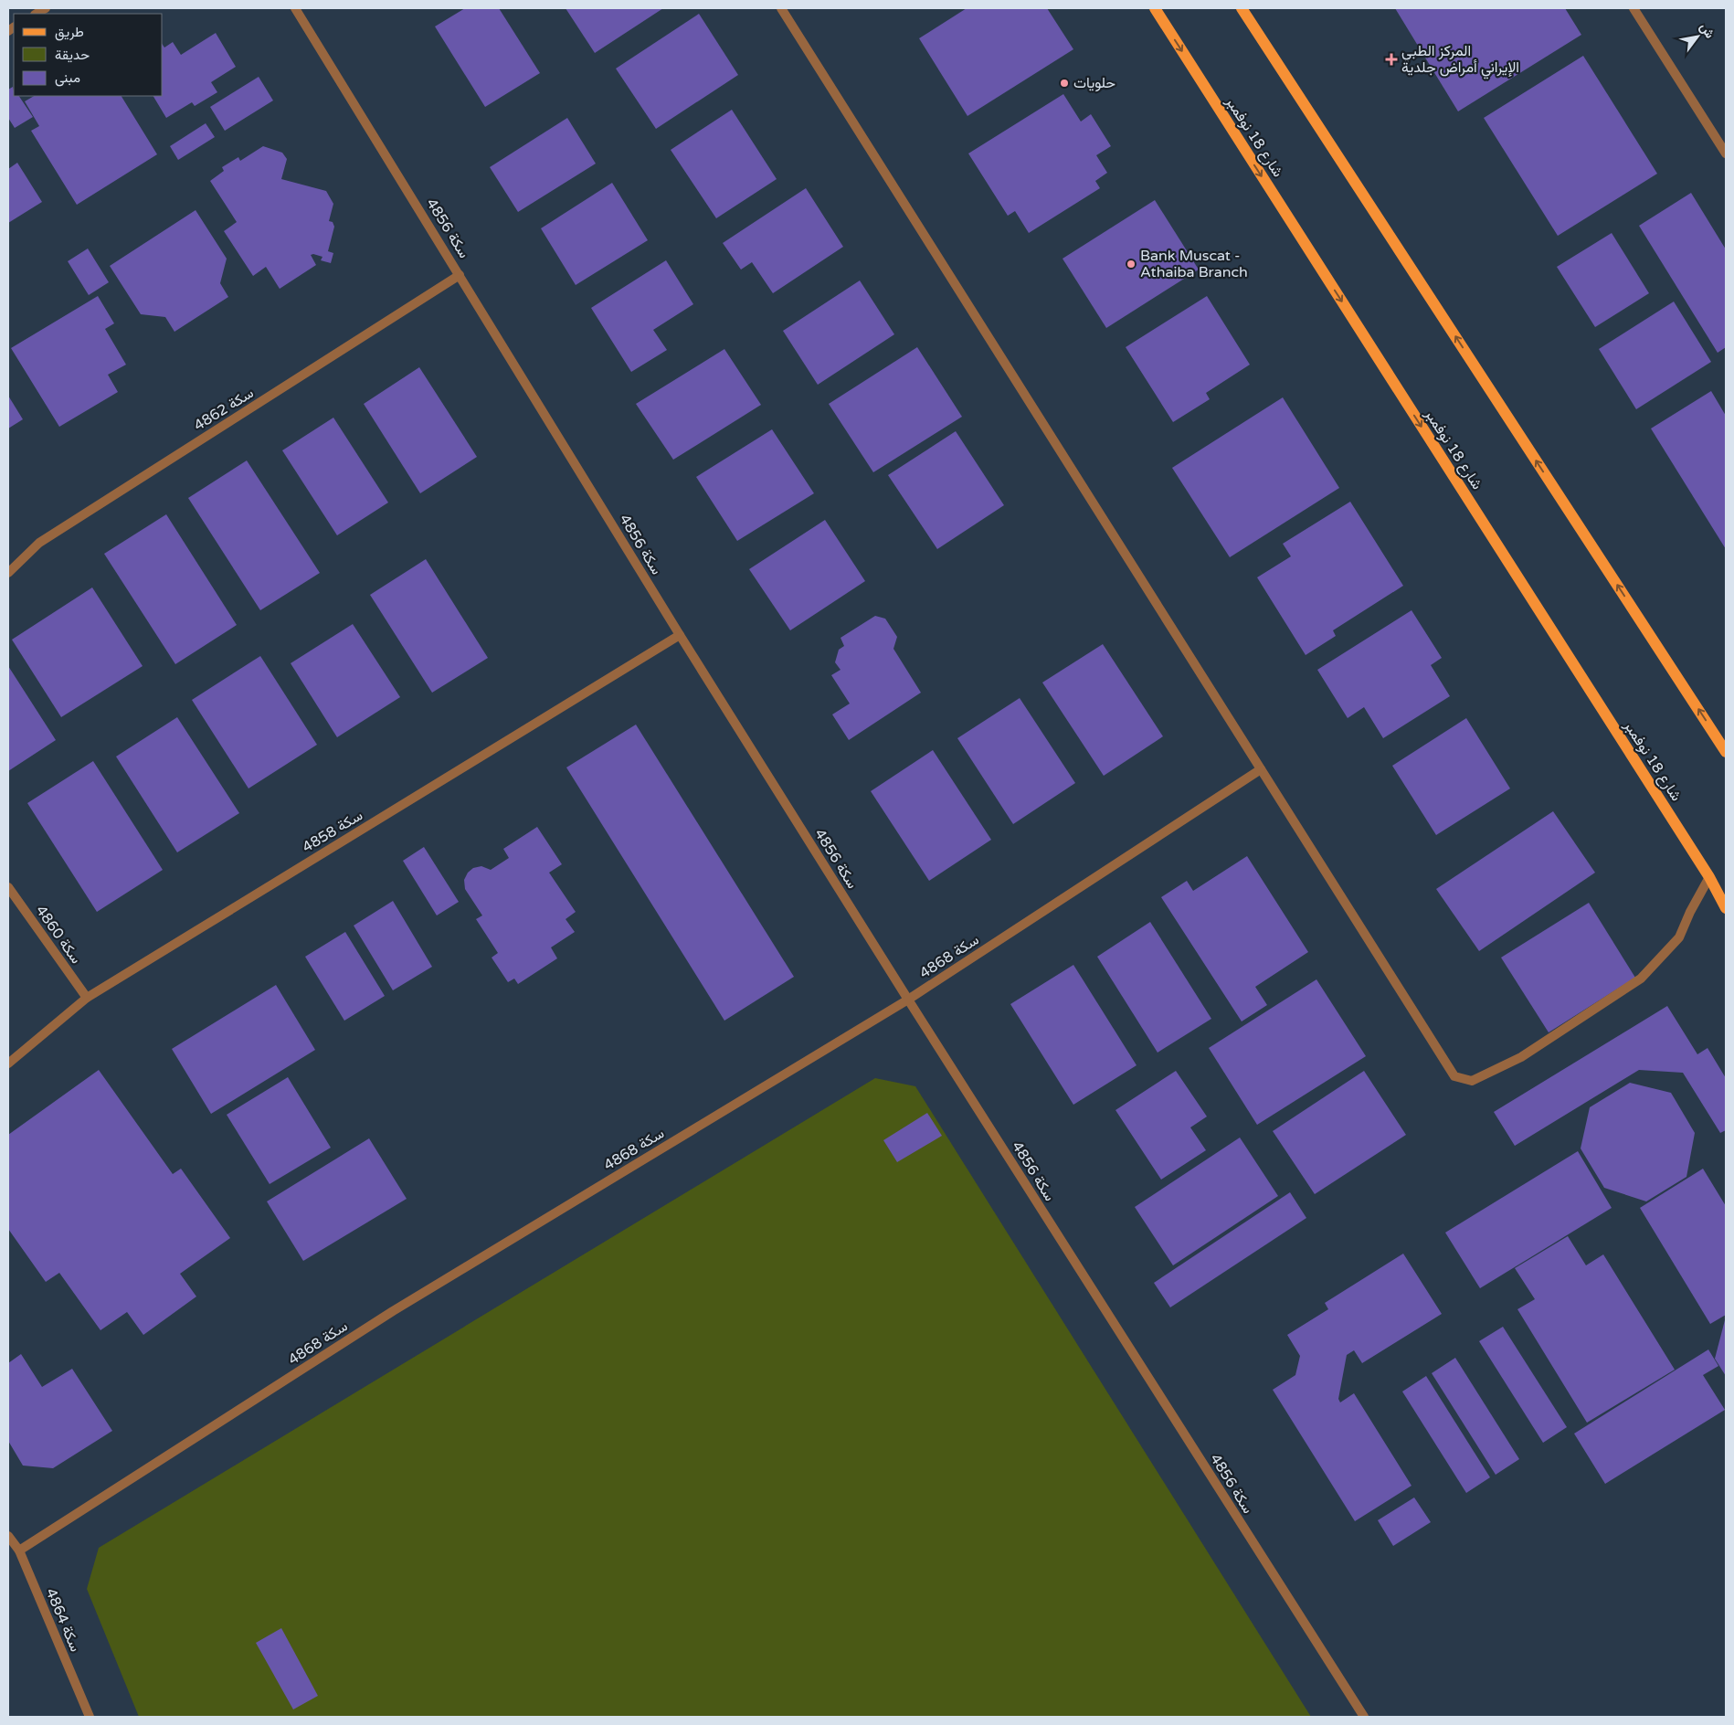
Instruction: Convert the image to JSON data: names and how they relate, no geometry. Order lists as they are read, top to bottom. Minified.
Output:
{"streets":{"main road":["شارع 18 نوفمبر"],"street":["سكة 4856","سكة 4862","سكة 4858","سكة 4860","سكة 4868","سكة 4864"]},"crossings":[["سكة 4856","سكة 4862"],["سكة 4856","سكة 4858"],["سكة 4856","سكة 4868"],["سكة 4858","سكة 4860"],["سكة 4868","سكة 4864"]],"places":{"health":["المركز الطبي الإيراني أمراض جلدية"],"other":["حلويات","Bank Muscat - Athaiba Branch"]},"legend":["طريق","حديقة","مبنى"],"north":"top right"}
